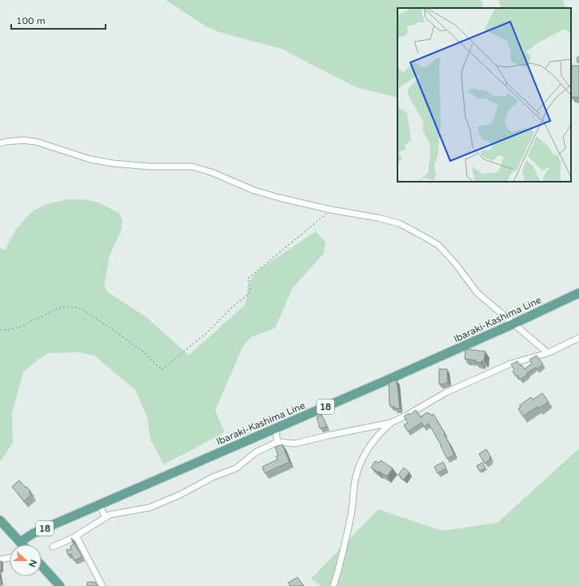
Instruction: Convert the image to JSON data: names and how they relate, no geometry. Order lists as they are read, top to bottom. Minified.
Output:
{"streets":{"main road":["Ibaraki-Kashima Line","18"]},"scale_bar":"100 m","north":"right"}
